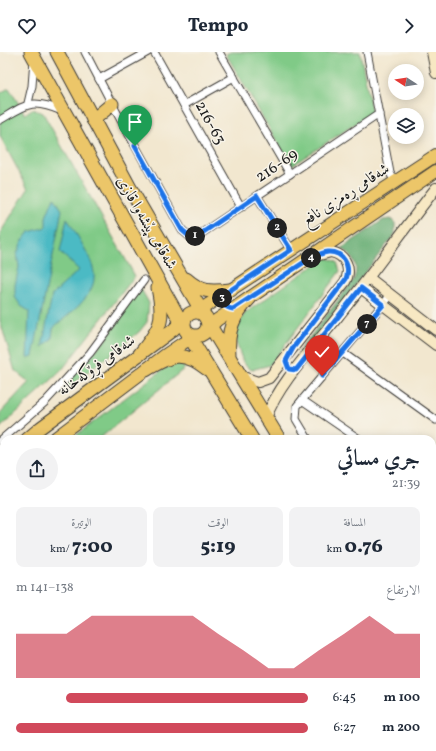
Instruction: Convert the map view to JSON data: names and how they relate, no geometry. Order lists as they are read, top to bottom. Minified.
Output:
{"streets":{"highway":["شەقامی پێشەوا قازی"],"main road":["شەقامی ڕەمزی نافع","شەقامی فڕۆکەخانە"],"street":["216-63","216-69"]},"crossings":[["216-63","216-69"],["شەقامی ڕەمزی نافع","شەقامی پێشەوا قازی"],["شەقامی ڕەمزی نافع","شەقامی فڕۆکەخانە"],["شەقامی پێشەوا قازی","شەقامی فڕۆکەخانە"]],"north":"left","page":{"header":"Tempo","pins":["2","1","4","3","7"],"heading":["جري مسائي","21:39"],"stats":[["المسافة","0.76 km"],["الوقت","5:19"],["الوتيرة","7:00 /km"]],"chart":["الارتفاع","138–141 m"],"list":[{"name":"100 m","note":"6:45"},{"name":"200 m","note":"6:27"}]}}
